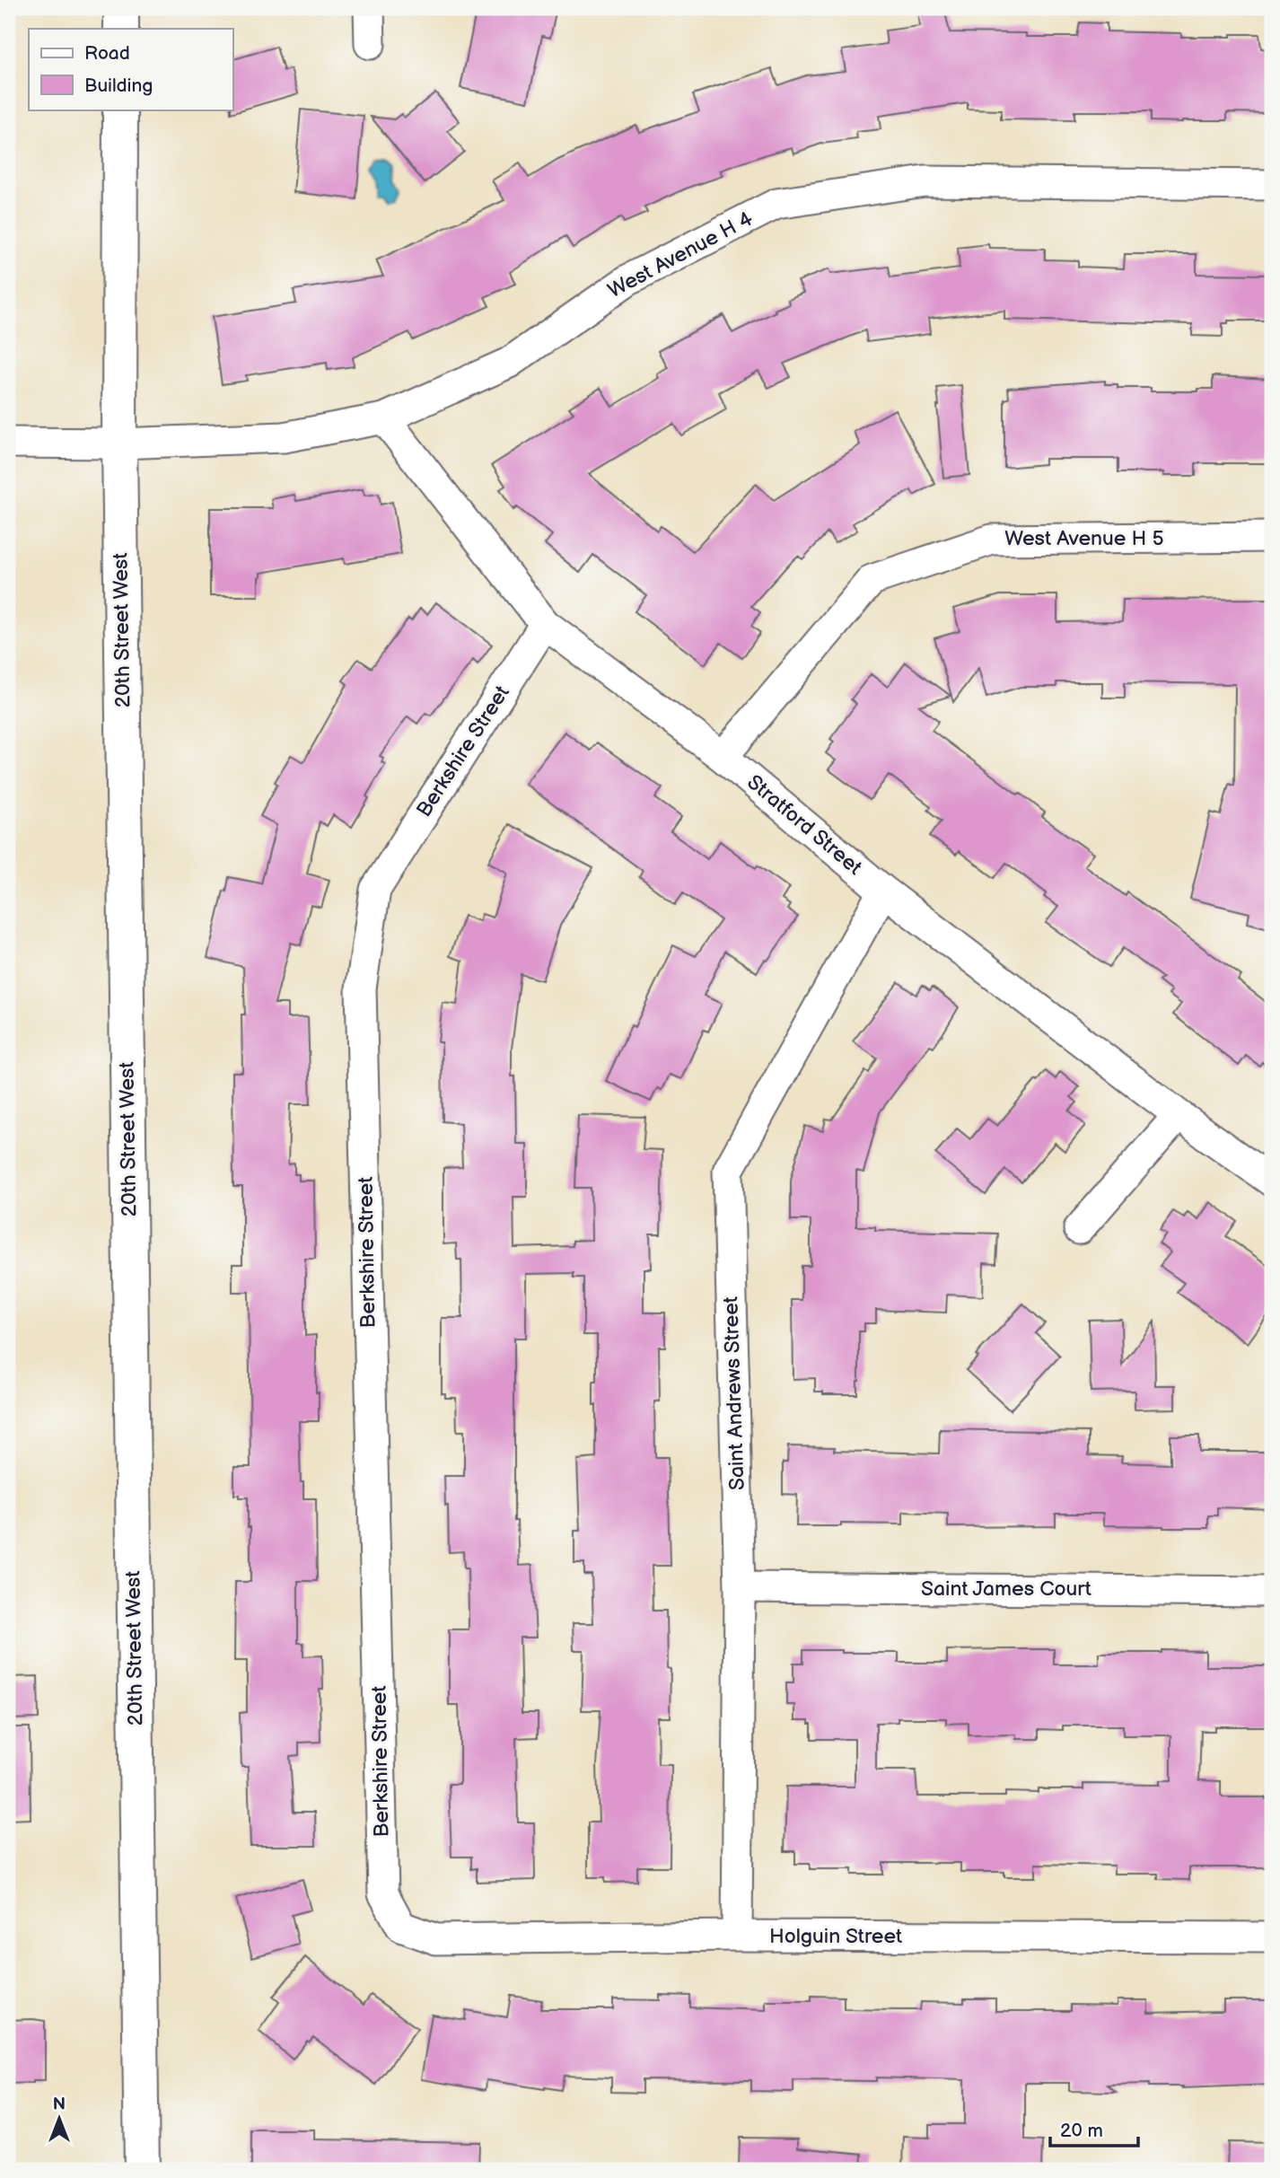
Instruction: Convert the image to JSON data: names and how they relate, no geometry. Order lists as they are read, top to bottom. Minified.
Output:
{"streets":{"main road":["20th Street West"],"street":["West Avenue H 4","West Avenue H 5","Berkshire Street","Stratford Street","Saint Andrews Street","Saint James Court","Holguin Street"]},"crossings":[["West Avenue H 4","20th Street West"],["West Avenue H 4","Stratford Street"],["West Avenue H 5","Stratford Street"],["Berkshire Street","Stratford Street"],["Berkshire Street","Holguin Street"],["Stratford Street","Saint Andrews Street"],["Saint Andrews Street","Saint James Court"],["Saint Andrews Street","Holguin Street"]],"legend":["Road","Building"],"scale_bar":"20 m","north":"top"}
